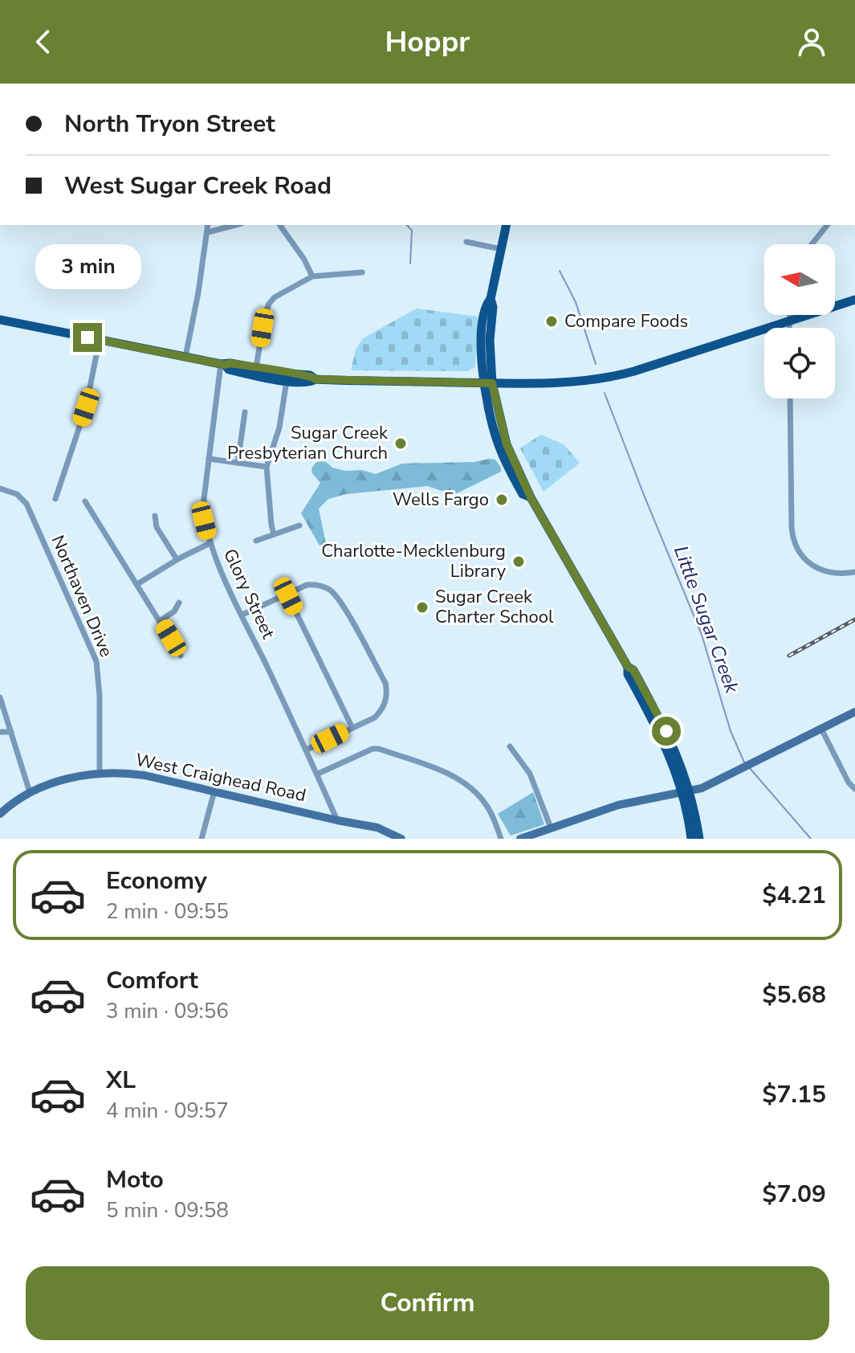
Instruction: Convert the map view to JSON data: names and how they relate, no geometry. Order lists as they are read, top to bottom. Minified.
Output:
{"streets":{"street":["Glory Street","Northaven Drive","West Craighead Road"]},"crossings":[["Glory Street","West Craighead Road"],["Northaven Drive","West Craighead Road"]],"water":["Little Sugar Creek"],"places":["Compare Foods","Sugar Creek Presbyterian Church","Wells Fargo","Charlotte-Mecklenburg Library","Sugar Creek Charter School"],"north":"left","page":{"header":"Hoppr","banner":["North Tryon Street","West Sugar Creek Road"],"bubble":"3 min","list":[{"name":"Economy","note":"2 min · 09:55","value":"$4.21"},{"name":"Comfort","note":"3 min · 09:56","value":"$5.68"},{"name":"XL","note":"4 min · 09:57","value":"$7.15"},{"name":"Moto","note":"5 min · 09:58","value":"$7.09"}],"buttons":"Confirm"}}
